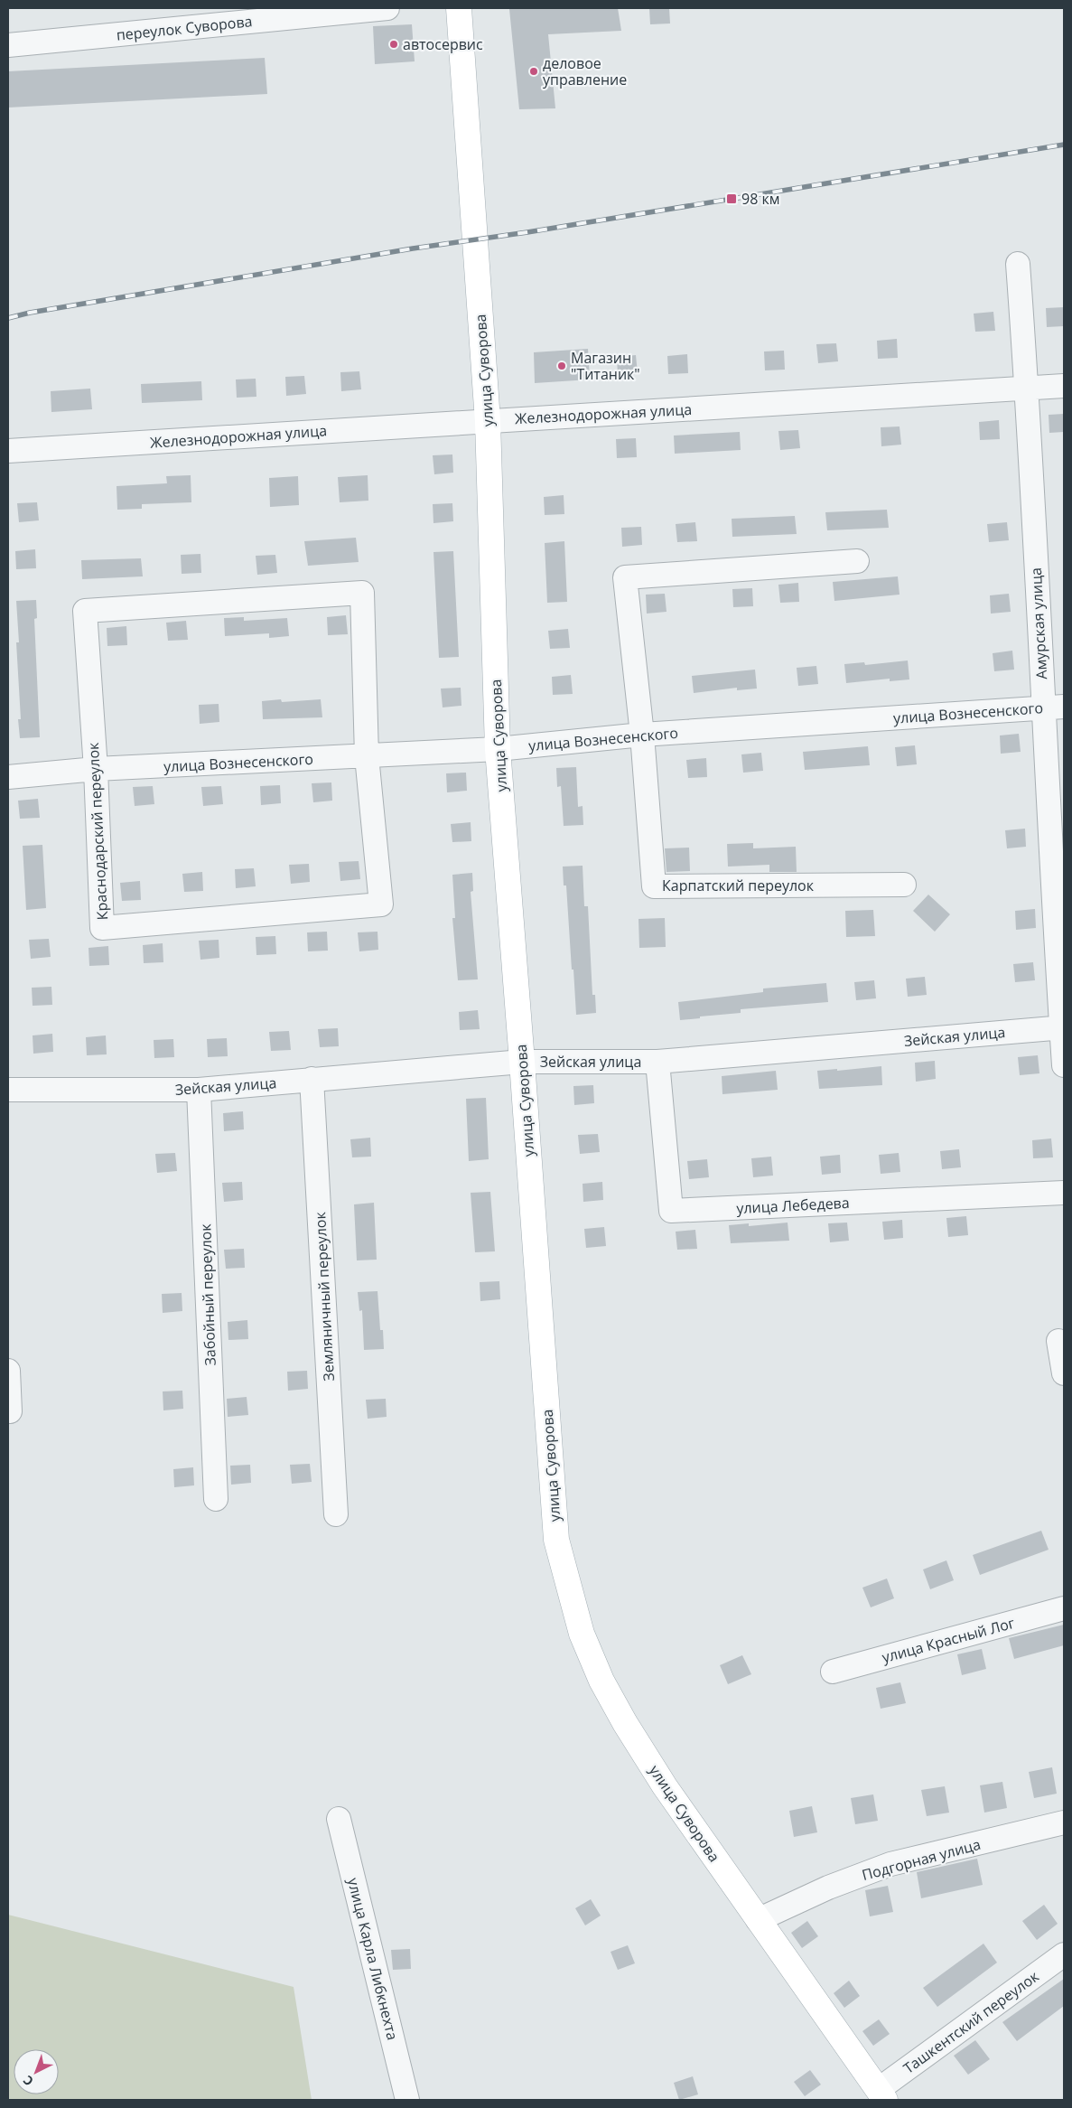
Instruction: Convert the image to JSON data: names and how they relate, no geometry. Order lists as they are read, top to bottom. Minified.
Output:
{"streets":{"main road":["улица Суворова"],"street":["переулок Суворова","Железнодорожная улица","Амурская улица","улица Вознесенского","Краснодарский переулок","Карпатский переулок","Зейская улица","улица Лебедева","Забойный переулок","Земляничный переулок","улица Красный Лог","Подгорная улица","улица Карла Либкнехта","Ташкентский переулок"]},"crossings":[["улица Суворова","Железнодорожная улица"],["улица Суворова","улица Вознесенского"],["улица Суворова","Зейская улица"],["улица Суворова","Подгорная улица"],["улица Суворова","Ташкентский переулок"],["Железнодорожная улица","Амурская улица"],["Амурская улица","улица Вознесенского"],["Амурская улица","Зейская улица"],["улица Вознесенского","Краснодарский переулок"],["улица Вознесенского","Карпатский переулок"],["Зейская улица","улица Лебедева"],["Зейская улица","Забойный переулок"],["Зейская улица","Земляничный переулок"]],"places":{"other":["автосервис","деловое управление","Магазин \"Титаник\""],"transit":["98 км"]},"north":"bottom left"}
